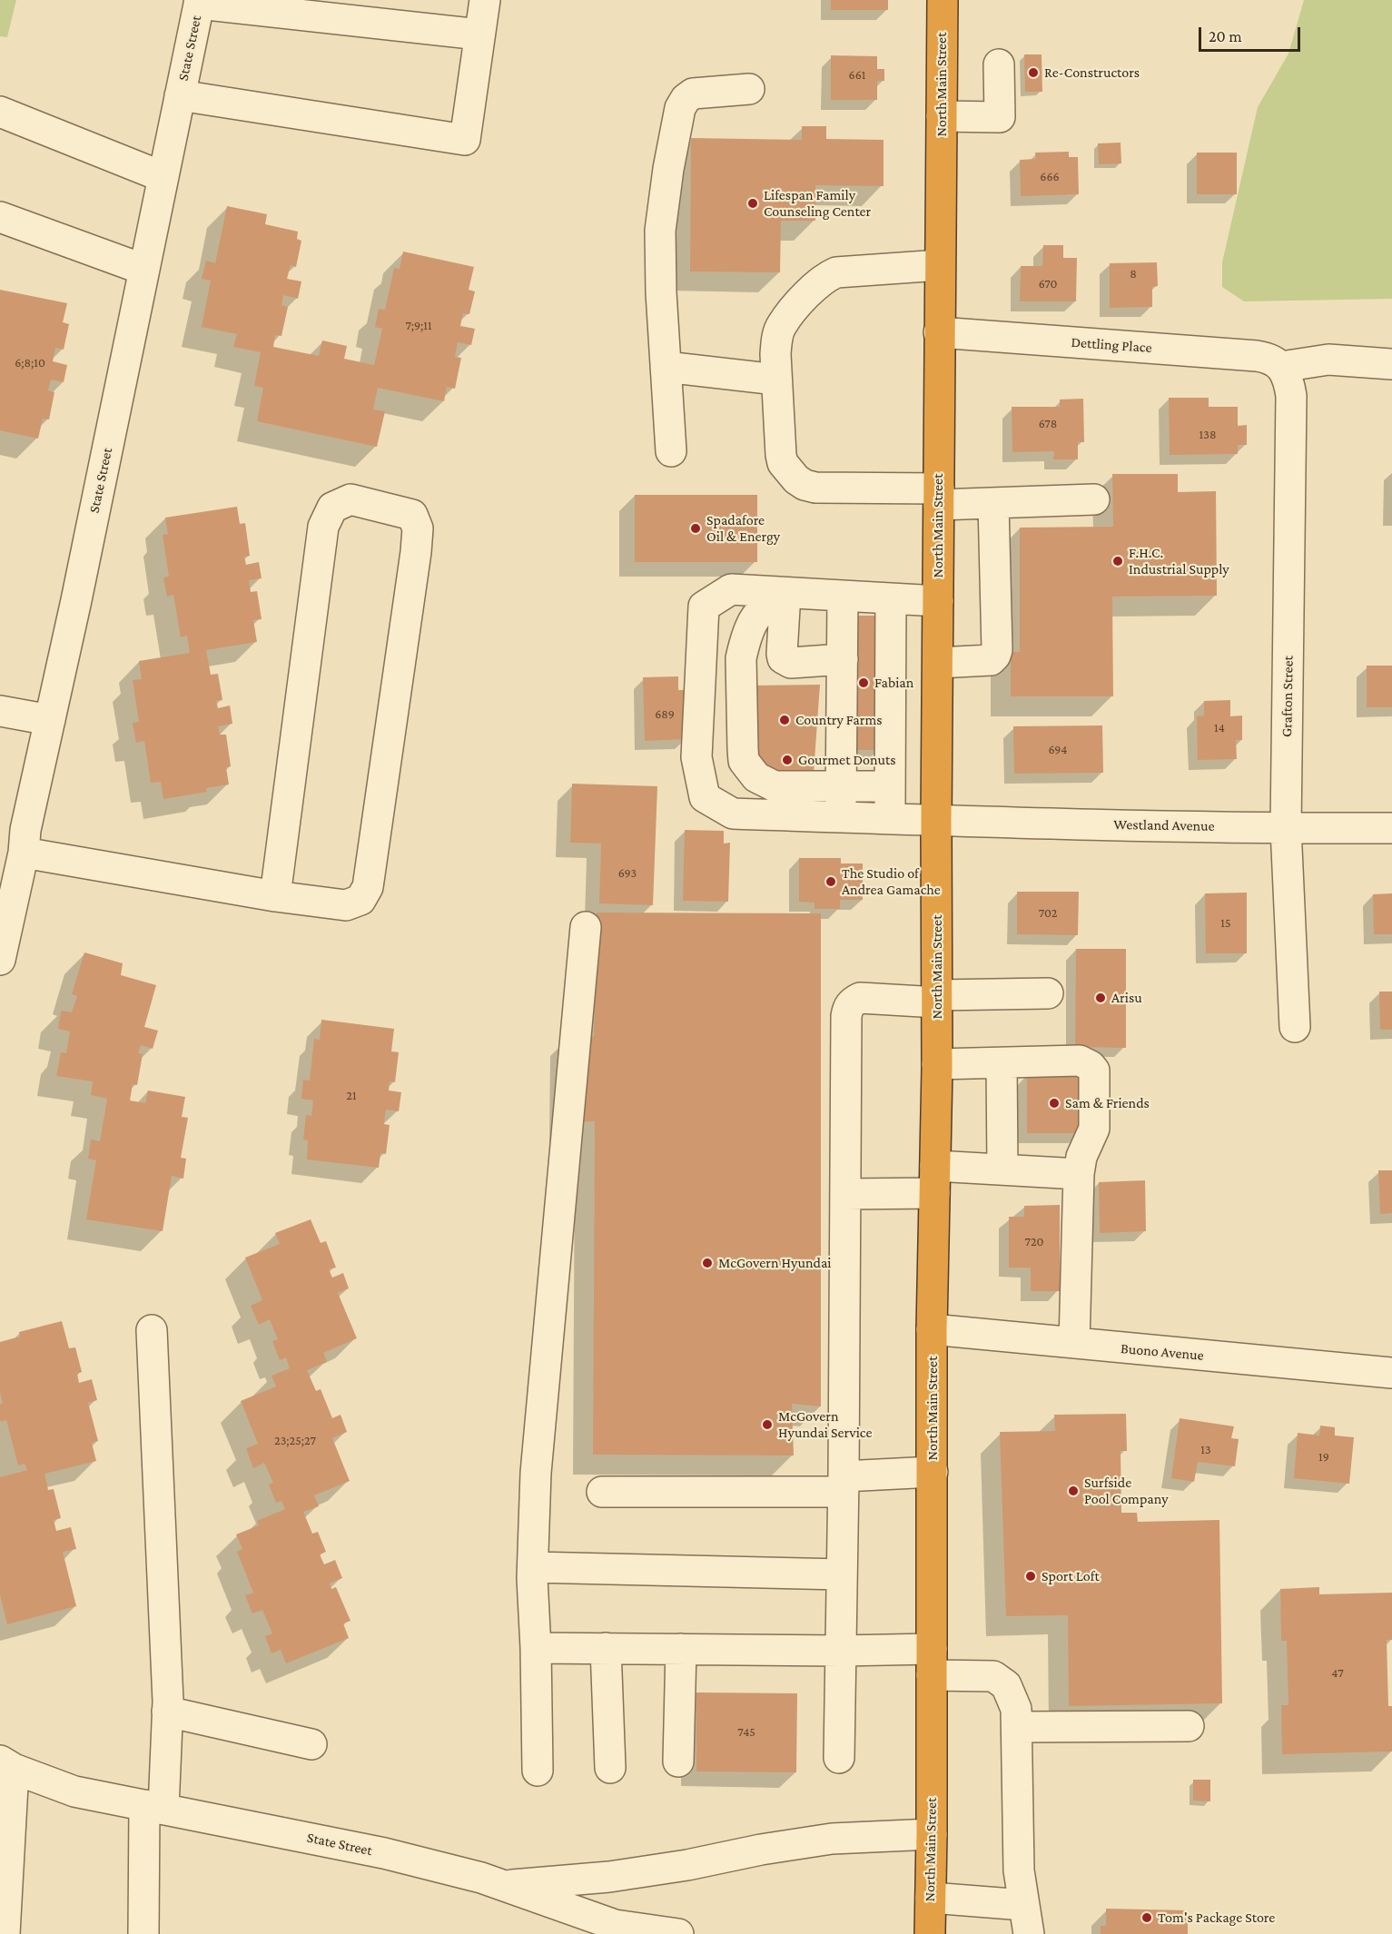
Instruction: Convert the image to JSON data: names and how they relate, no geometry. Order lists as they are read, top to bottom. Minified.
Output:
{"streets":{"highway":["North Main Street"],"street":["State Street","Dettling Place","Grafton Street","Westland Avenue","Buono Avenue"]},"crossings":[["North Main Street","Dettling Place"],["North Main Street","Westland Avenue"],["North Main Street","Buono Avenue"],["Dettling Place","Grafton Street"],["Grafton Street","Westland Avenue"]],"places":["Re-Constructors","Lifespan Family Counseling Center","Spadafore Oil & Energy","F.H.C. Industrial Supply","Fabian","Country Farms","Gourmet Donuts","The Studio of Andrea Gamache","Arisu","Sam & Friends","McGovern Hyundai","McGovern Hyundai Service","Surfside Pool Company","Sport Loft","Tom's Package Store"],"house_numbers":["661","666","8","670","7;9;11","6;8;10","678","138","689","14","694","693","702","15","21","720","23;25;27","13","19","47","745"],"scale_bar":"20 m"}
